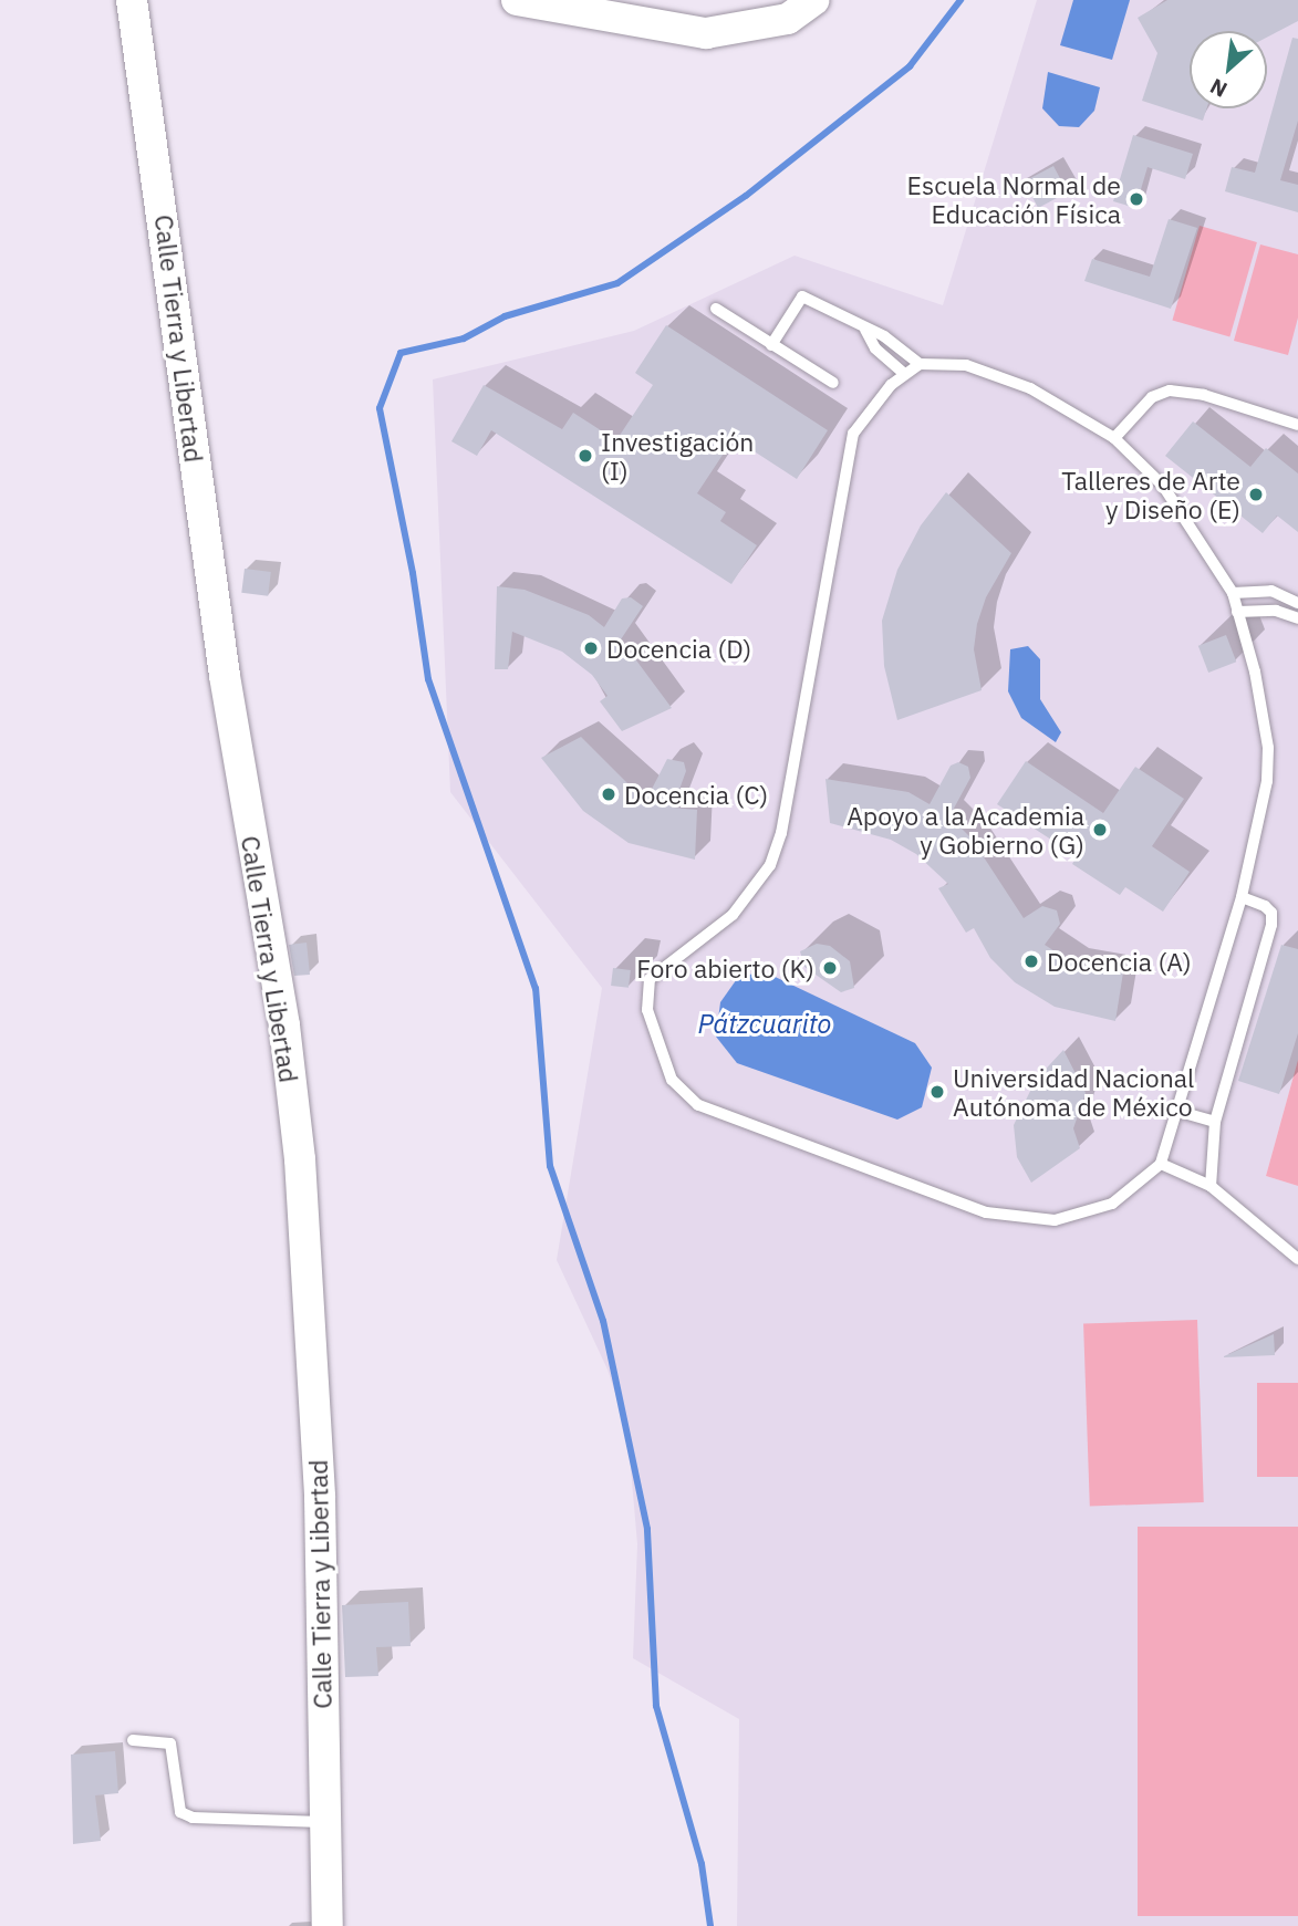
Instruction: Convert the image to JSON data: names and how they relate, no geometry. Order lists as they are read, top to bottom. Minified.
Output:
{"streets":{"street":["Calle Tierra y Libertad"]},"water":["Pátzcuarito"],"places":["Escuela Normal de Educación Física","Investigación (I)","Talleres de Arte y Diseño (E)","Docencia (D)","Docencia (C)","Apoyo a la Academia y Gobierno (G)","Docencia (A)","Foro abierto (K)","Universidad Nacional Autónoma de México"],"north":"bottom left"}
